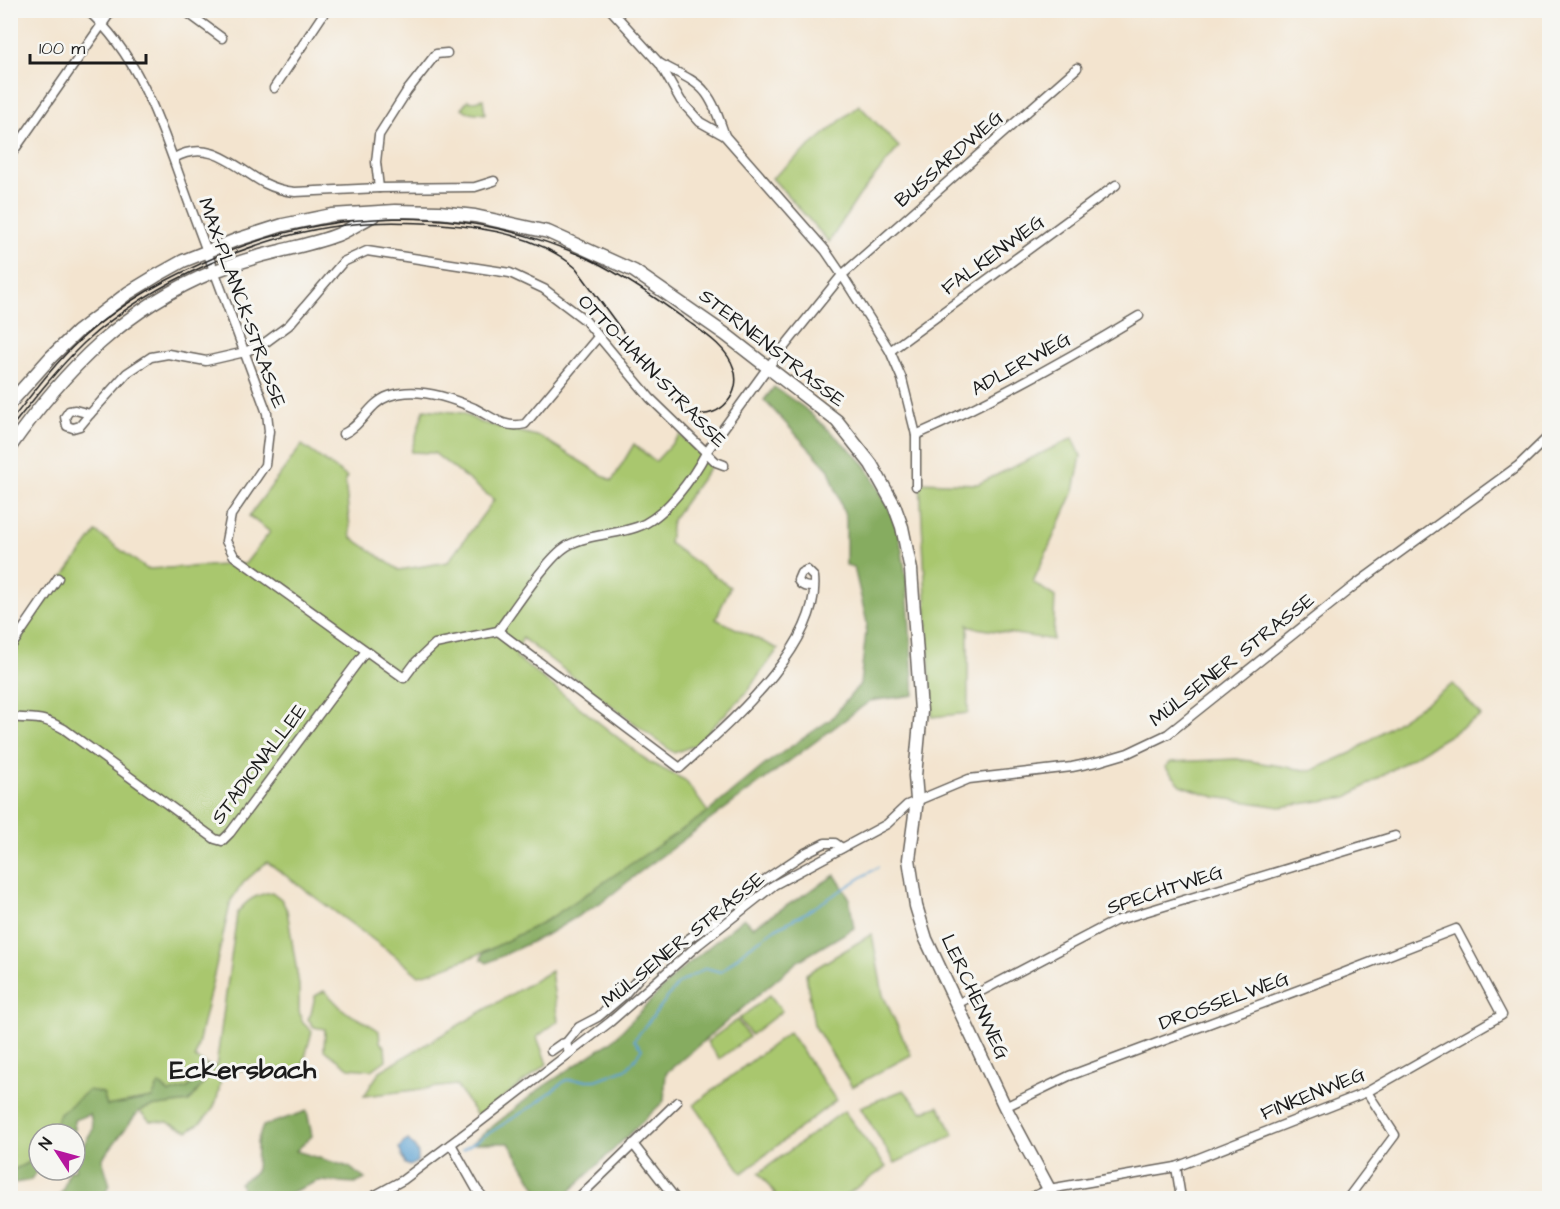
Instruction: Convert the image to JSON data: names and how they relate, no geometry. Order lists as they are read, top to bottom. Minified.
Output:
{"streets":{"street":["BUSSARDWEG","FALKENWEG","MAX-PLANCK-STRASSE","STERNENSTRASSE","ADLERWEG","OTTO-HAHN-STRASSE","MÜLSENER STRASSE","STADIONALLEE","SPECHTWEG","LERCHENWEG","DROSSELWEG","FINKENWEG"]},"crossings":[["BUSSARDWEG","MAX-PLANCK-STRASSE"],["BUSSARDWEG","STERNENSTRASSE"],["BUSSARDWEG","OTTO-HAHN-STRASSE"],["MAX-PLANCK-STRASSE","STERNENSTRASSE"],["MAX-PLANCK-STRASSE","OTTO-HAHN-STRASSE"],["MAX-PLANCK-STRASSE","STADIONALLEE"],["STERNENSTRASSE","MÜLSENER STRASSE"],["STERNENSTRASSE","LERCHENWEG"],["MÜLSENER STRASSE","LERCHENWEG"],["SPECHTWEG","LERCHENWEG"],["LERCHENWEG","DROSSELWEG"],["LERCHENWEG","FINKENWEG"],["DROSSELWEG","FINKENWEG"]],"districts":["Eckersbach"],"scale_bar":"100 m","north":"top left"}
